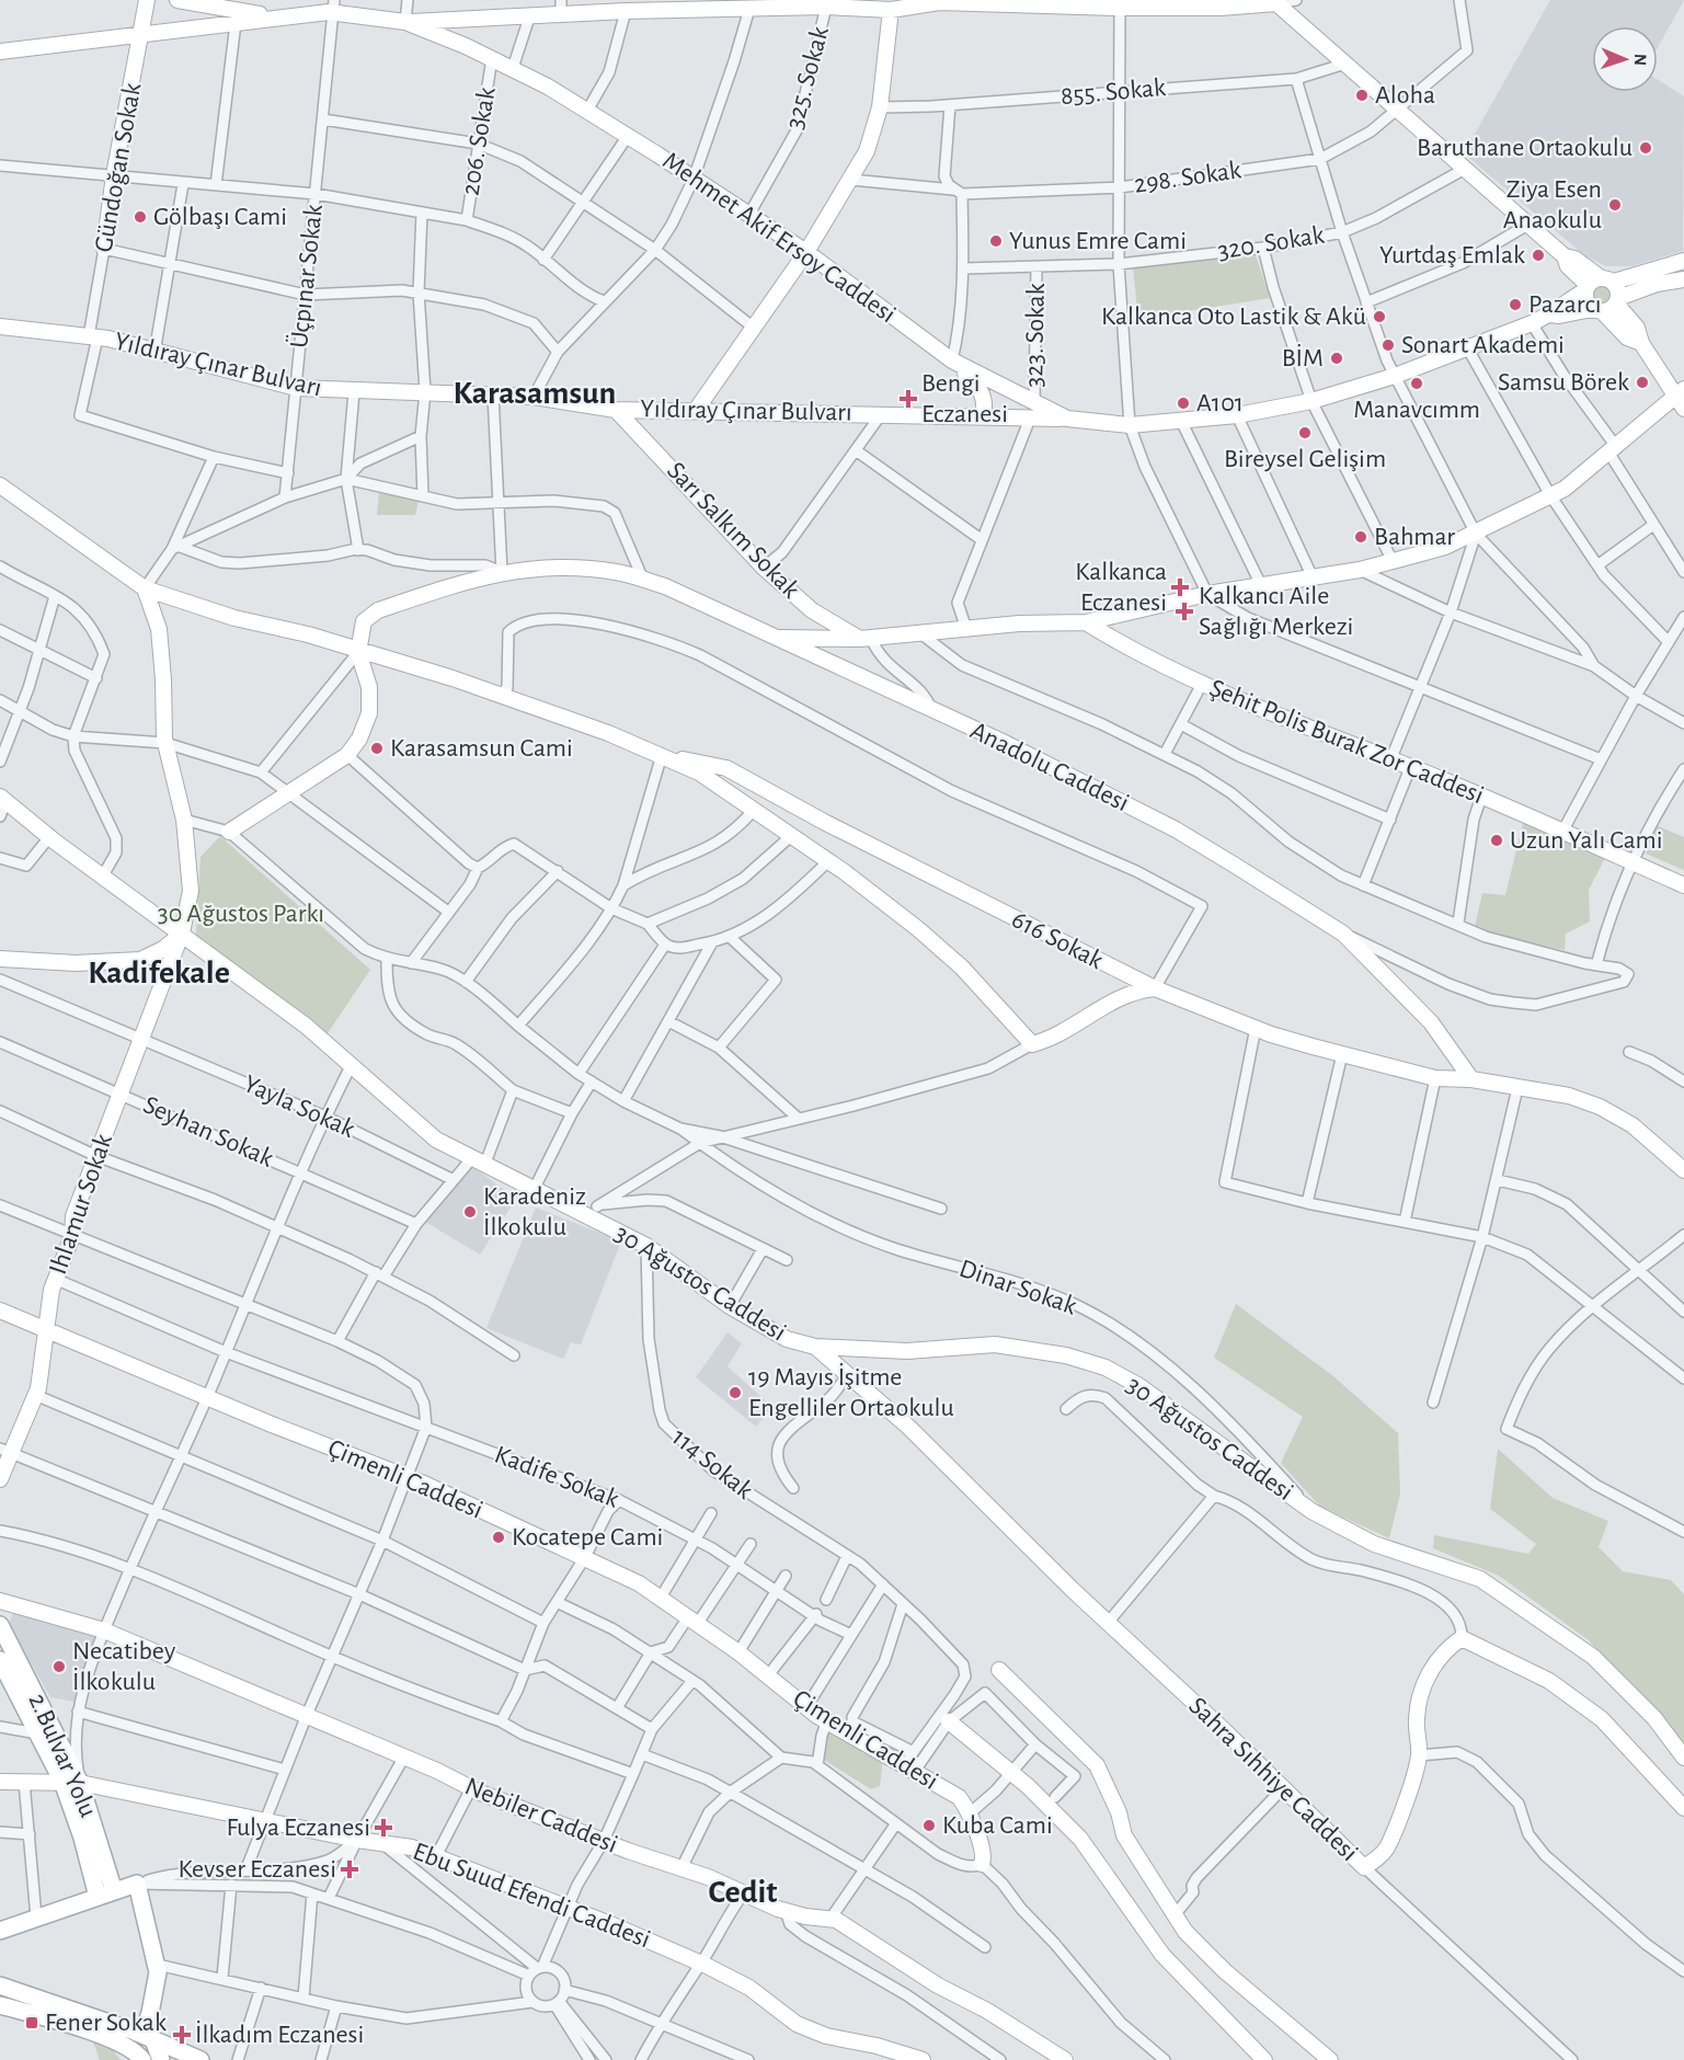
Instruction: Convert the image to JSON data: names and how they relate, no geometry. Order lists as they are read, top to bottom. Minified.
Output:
{"streets":{"main road":["2.Bulvar Yolu"],"street":["325. Sokak","855. Sokak","206. Sokak","Gündoğan Sokak","298. Sokak","Mehmet Akif Ersoy Caddesi","320. Sokak","Üçpınar Sokak","323. Sokak","Yıldıray Çınar Bulvarı","Sarı Salkım Sokak","Şehit Polis Burak Zor Caddesi","Anadolu Caddesi","616 Sokak","Yayla Sokak","Seyhan Sokak","Ihlamur Sokak","30 Ağustos Caddesi","Dinar Sokak","114 Sokak","Kadife Sokak","Çimenli Caddesi","Sahra Sıhhiye Caddesi","Nebiler Caddesi","Ebu Suud Efendi Caddesi"]},"crossings":[["325. Sokak","Mehmet Akif Ersoy Caddesi"],["206. Sokak","Mehmet Akif Ersoy Caddesi"],["Gündoğan Sokak","Mehmet Akif Ersoy Caddesi"],["Gündoğan Sokak","Yıldıray Çınar Bulvarı"],["Mehmet Akif Ersoy Caddesi","Üçpınar Sokak"],["Mehmet Akif Ersoy Caddesi","323. Sokak"],["Mehmet Akif Ersoy Caddesi","Yıldıray Çınar Bulvarı"],["320. Sokak","323. Sokak"],["Üçpınar Sokak","Yıldıray Çınar Bulvarı"],["323. Sokak","Yıldıray Çınar Bulvarı"],["Yıldıray Çınar Bulvarı","Sarı Salkım Sokak"],["Anadolu Caddesi","616 Sokak"],["Yayla Sokak","Ihlamur Sokak"],["Seyhan Sokak","Ihlamur Sokak"],["Ihlamur Sokak","30 Ağustos Caddesi"],["Ihlamur Sokak","Kadife Sokak"],["Ihlamur Sokak","Çimenli Caddesi"],["30 Ağustos Caddesi","Dinar Sokak"],["30 Ağustos Caddesi","114 Sokak"],["30 Ağustos Caddesi","Sahra Sıhhiye Caddesi"],["114 Sokak","Çimenli Caddesi"],["2.Bulvar Yolu","Ebu Suud Efendi Caddesi"]],"districts":["Karasamsun","Kadifekale","Cedit"],"parks":["30 Ağustos Parkı"],"places":{"other":["Aloha","Baruthane Ortaokulu","Ziya Esen Anaokulu","Gölbaşı Cami","Yunus Emre Cami","Yurtdaş Emlak","Pazarcı","Kalkanca Oto Lastik & Akü","Sonart Akademi","BİM","Samsu Börek","Manavcımm","A101","Bireysel Gelişim","Bahmar","Karasamsun Cami","Uzun Yalı Cami","Karadeniz İlkokulu","19 Mayıs İşitme Engelliler Ortaokulu","Kocatepe Cami","Necatibey İlkokulu","Kuba Cami"],"health":["Bengi Eczanesi","Kalkanca Eczanesi","Kalkancı Aile Sağlığı Merkezi","Fulya Eczanesi","Kevser Eczanesi","İlkadım Eczanesi"],"transit":["Fener Sokak"]},"north":"right"}
